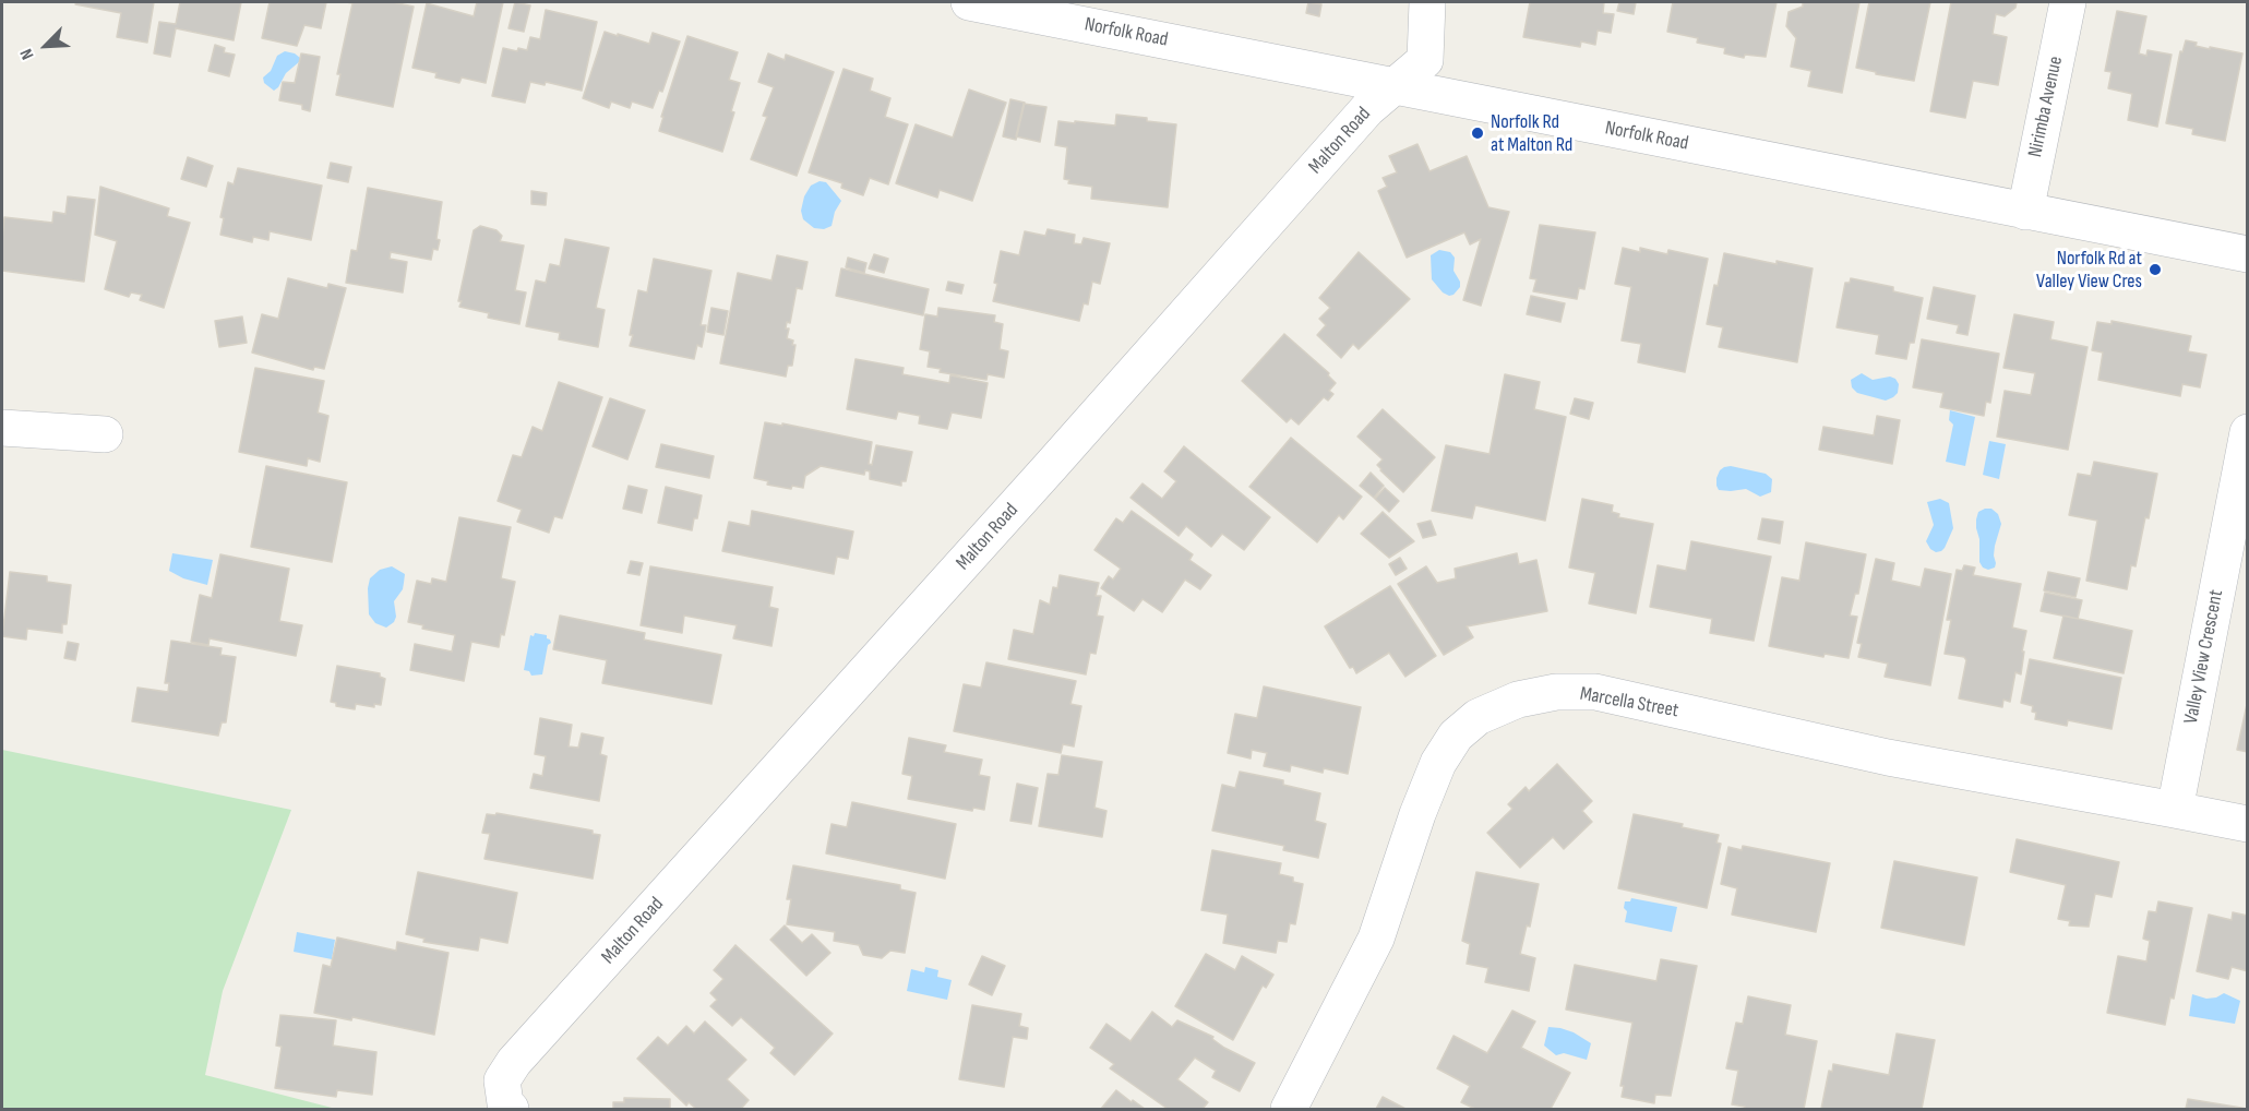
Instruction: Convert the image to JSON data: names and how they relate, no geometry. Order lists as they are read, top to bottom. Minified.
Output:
{"streets":{"street":["Norfolk Road","Nirimba Avenue","Malton Road","Valley View Crescent","Marcella Street"]},"crossings":[["Norfolk Road","Nirimba Avenue"],["Norfolk Road","Malton Road"],["Valley View Crescent","Marcella Street"]],"places":["Norfolk Rd at Malton Rd","Norfolk Rd at Valley View Cres"],"north":"bottom left"}
